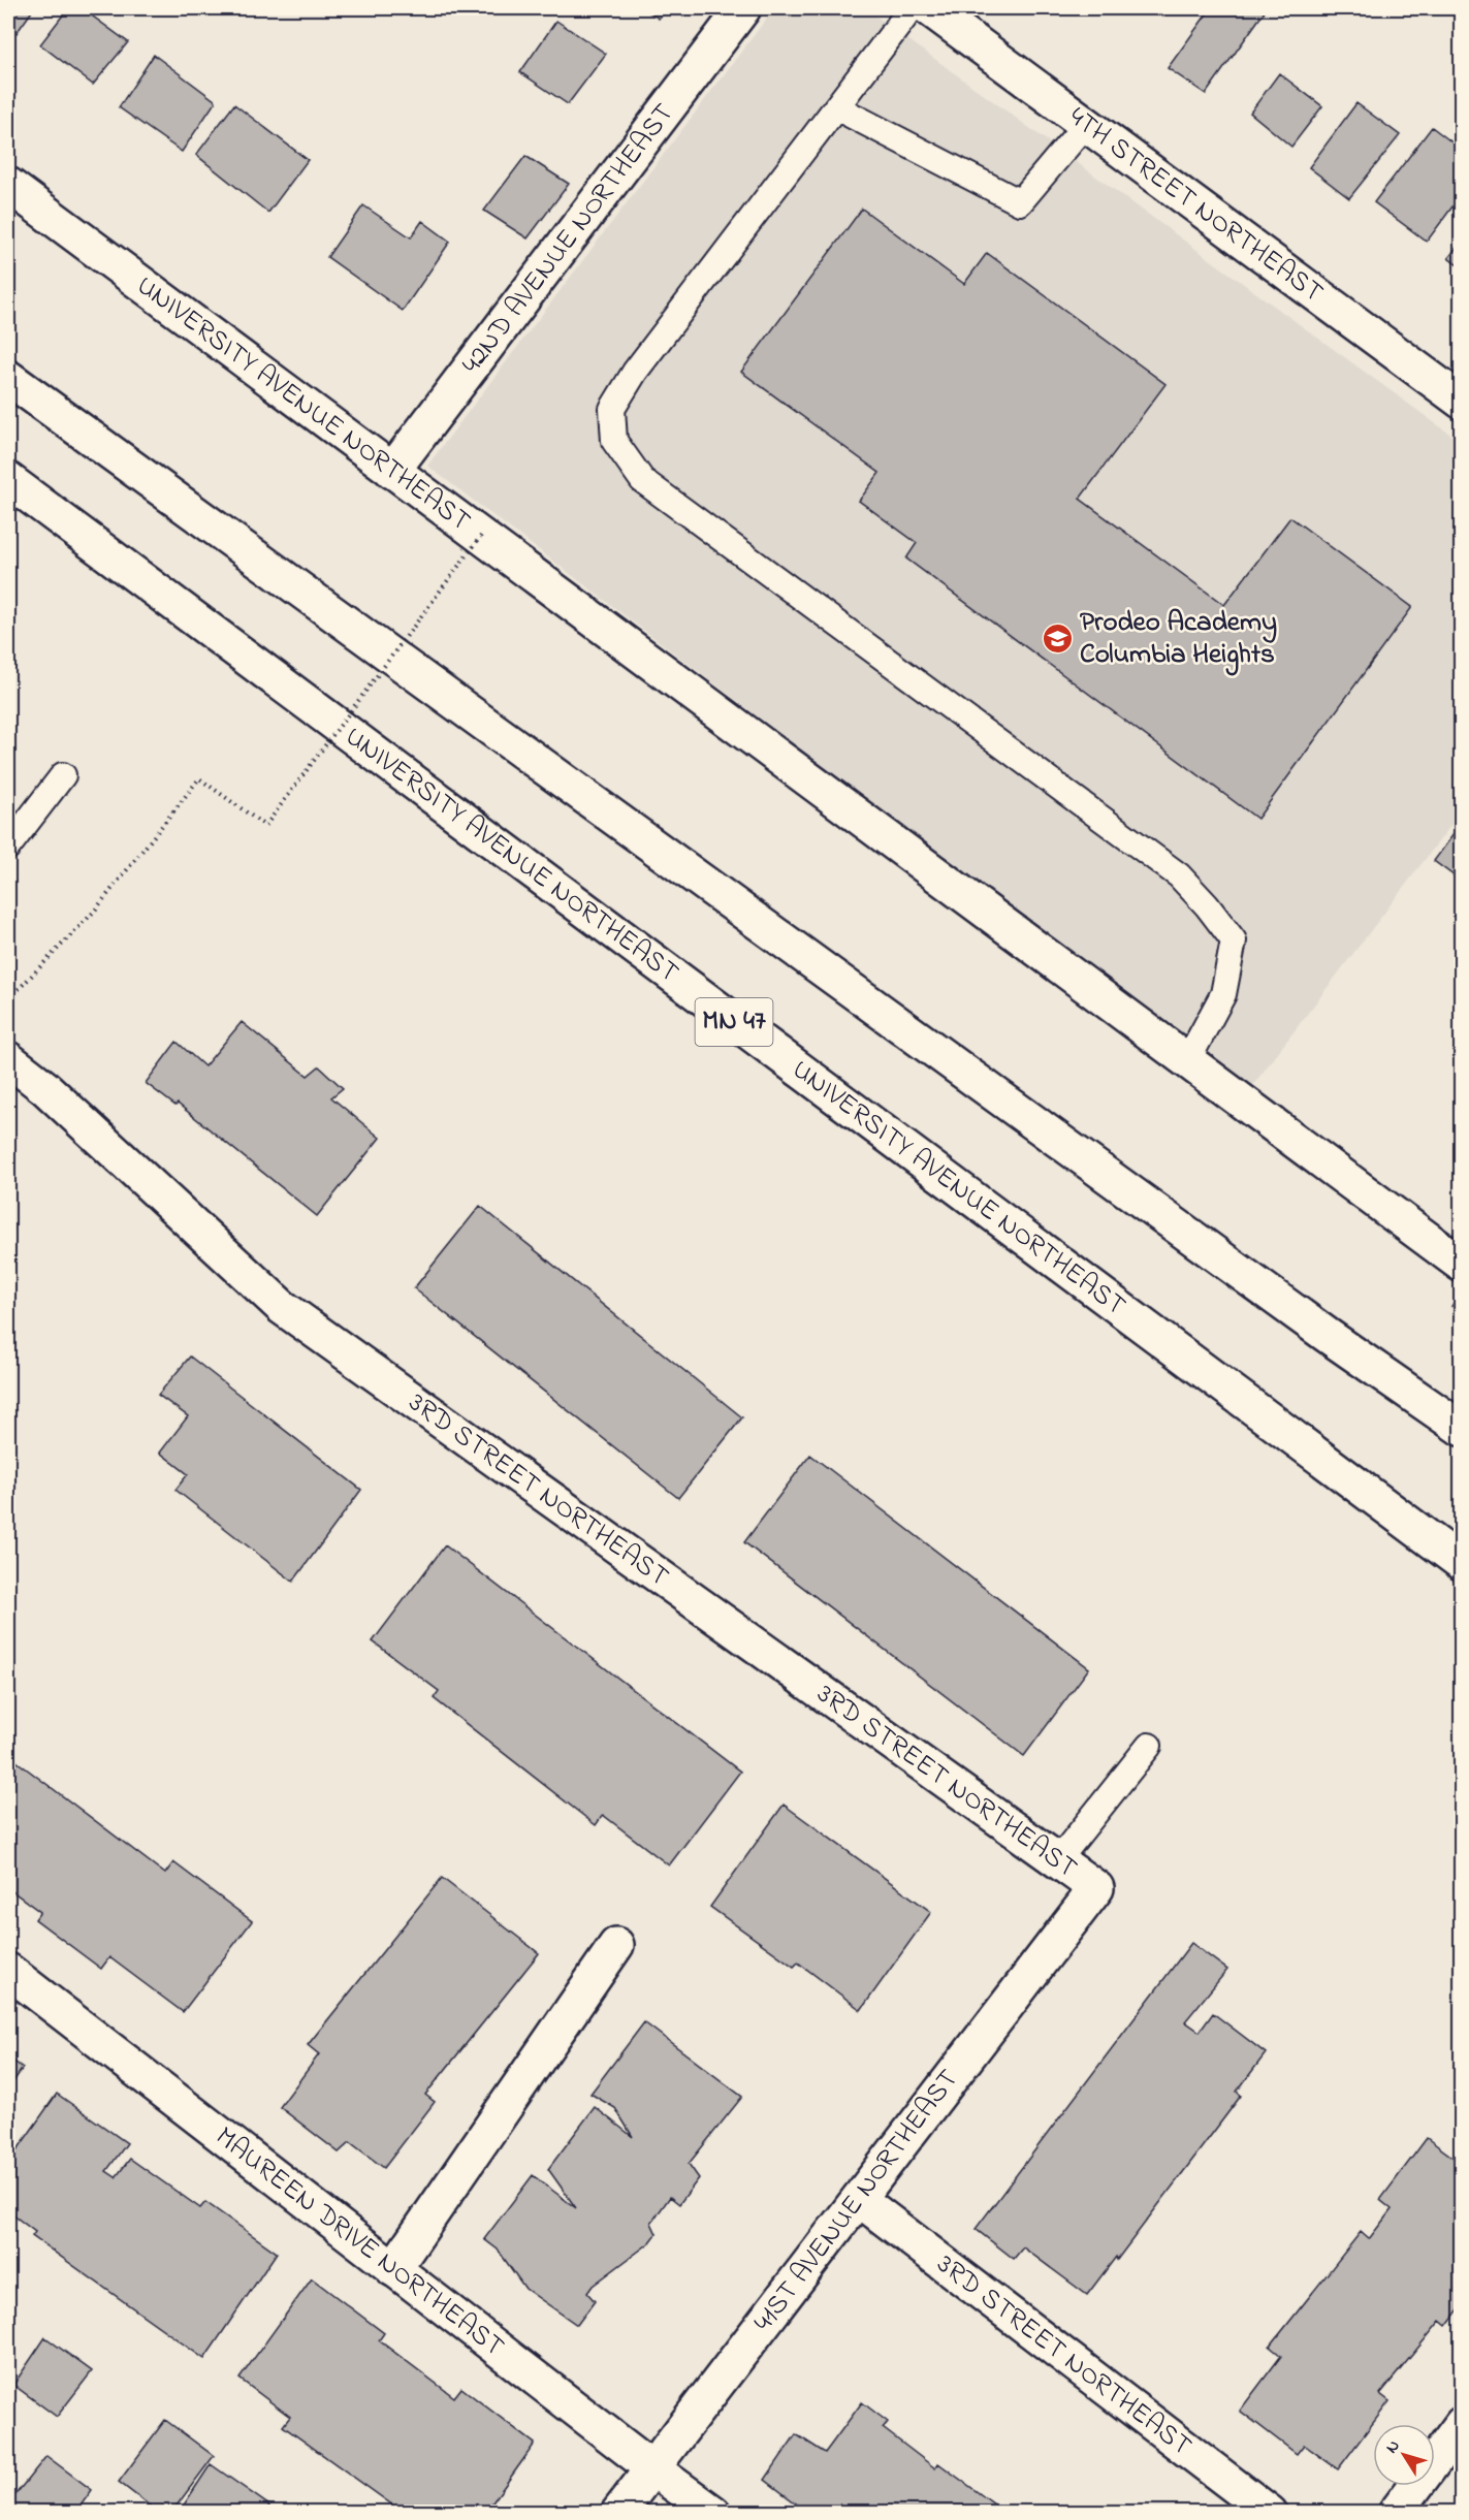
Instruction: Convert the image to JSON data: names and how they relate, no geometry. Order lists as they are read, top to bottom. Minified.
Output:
{"streets":{"street":["4TH STREET NORTHEAST","42ND AVENUE NORTHEAST","UNIVERSITY AVENUE NORTHEAST","MN 47","3RD STREET NORTHEAST","41ST AVENUE NORTHEAST","MAUREEN DRIVE NORTHEAST"]},"crossings":[["42ND AVENUE NORTHEAST","UNIVERSITY AVENUE NORTHEAST"],["3RD STREET NORTHEAST","41ST AVENUE NORTHEAST"],["41ST AVENUE NORTHEAST","MAUREEN DRIVE NORTHEAST"]],"places":{"school or university":["Prodeo Academy Columbia Heights"]},"north":"top left"}
